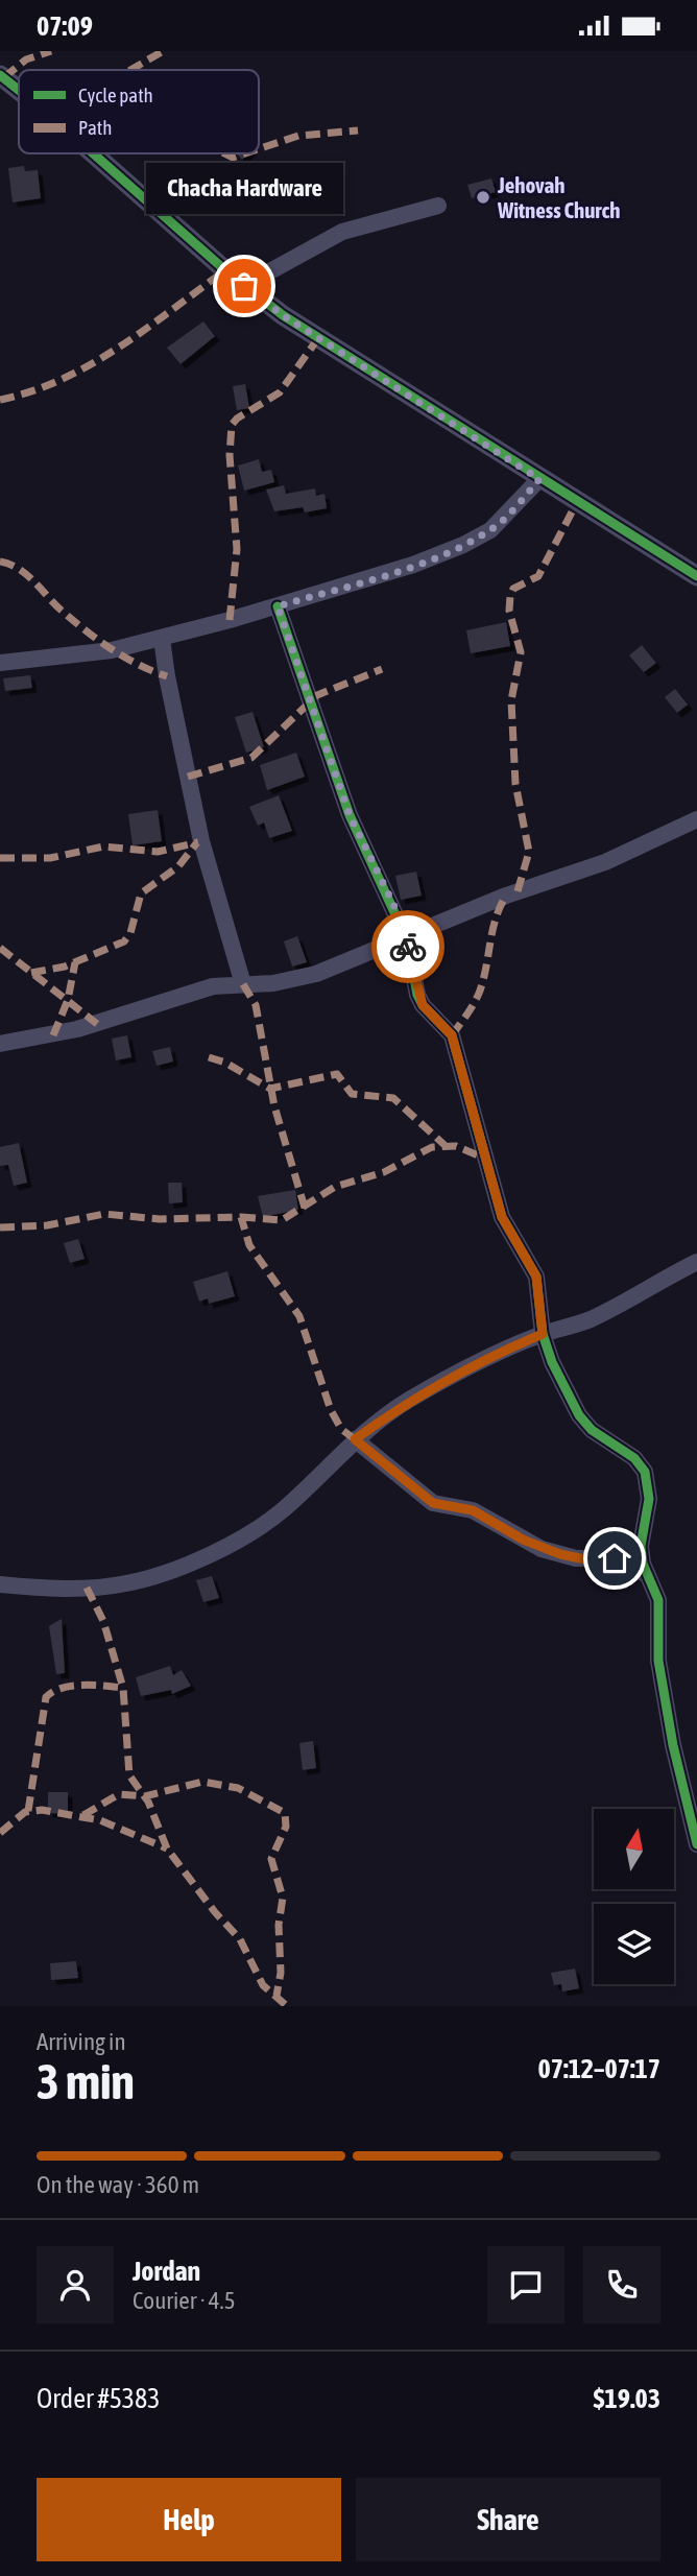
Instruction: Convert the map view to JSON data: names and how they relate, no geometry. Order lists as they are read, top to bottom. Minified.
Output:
{"places":["Jehovah Witness Church","Chacha Hardware"],"legend":["Cycle path","Path"],"north":"top","page":{"status":"07:09","bubble":"Chacha Hardware","heading":["3 min","Arriving in","07:12–07:17"],"panel":["Jordan","Courier · 4.5","Order #5383","$19.03"],"bar":"On the way · 360 m","buttons":["Help","Share"]}}
